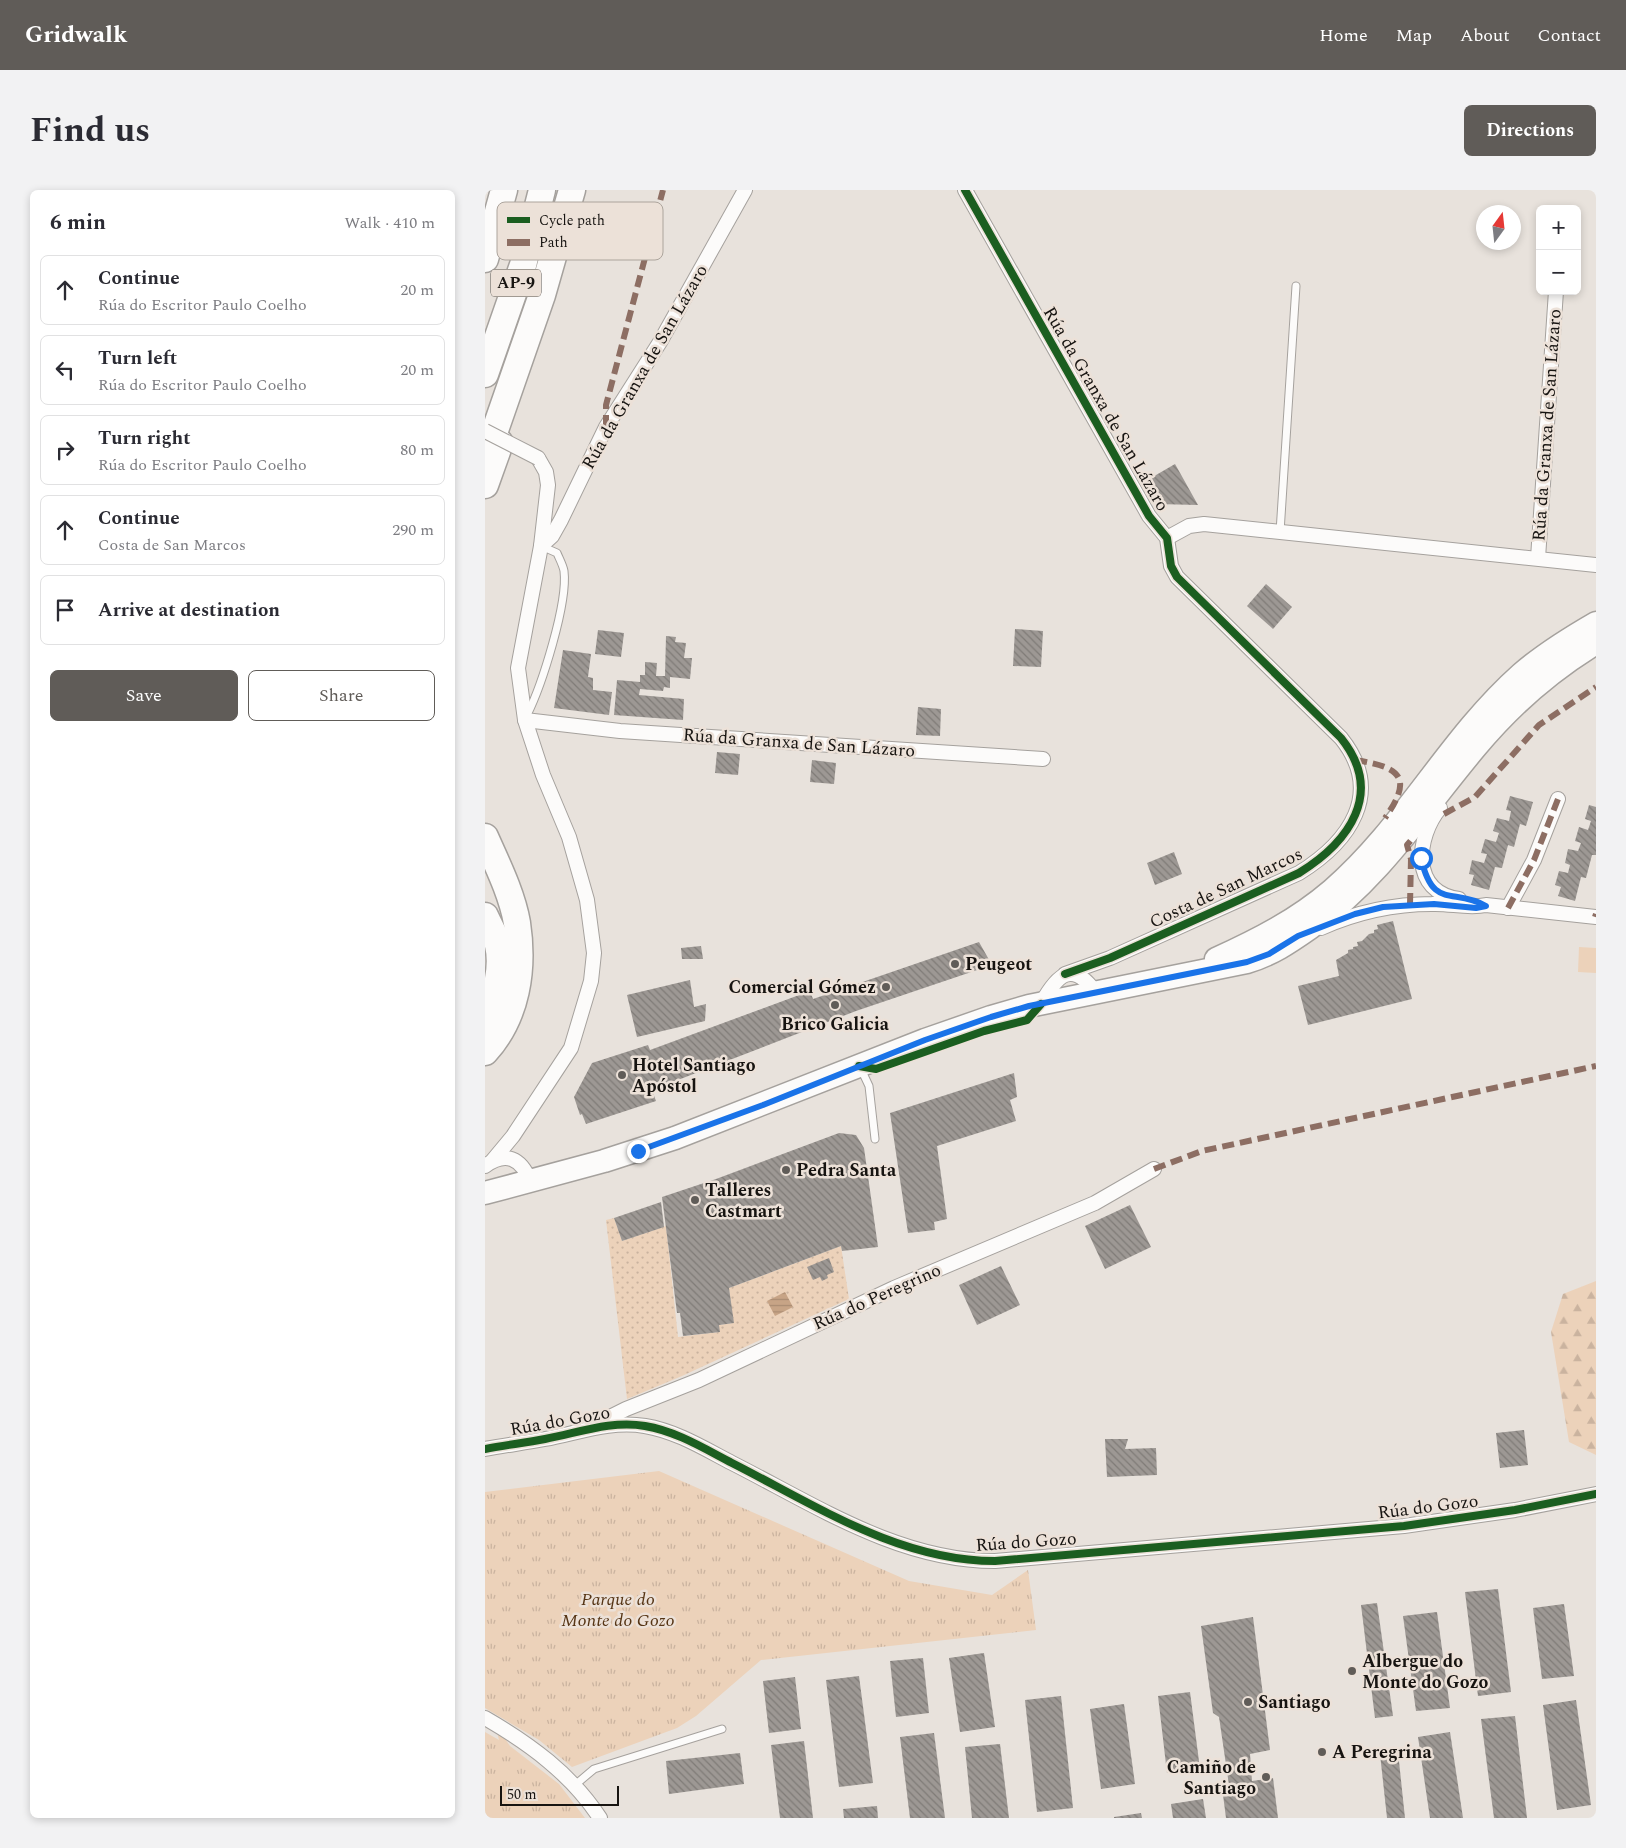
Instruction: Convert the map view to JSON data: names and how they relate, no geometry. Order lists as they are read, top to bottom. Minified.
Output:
{"streets":{"highway":["AP-9"],"street":["Rúa da Granxa de San Lázaro","Costa de San Marcos","Rúa do Peregrino","Rúa do Gozo"]},"crossings":[["Rúa da Granxa de San Lázaro","Costa de San Marcos"],["Rúa do Peregrino","Rúa do Gozo"]],"parks":["Parque do Monte do Gozo"],"places":["Peugeot","Comercial Gómez","Brico Galicia","Hotel Santiago Apóstol","Pedra Santa","Talleres Castmart","Albergue do Monte do Gozo","Santiago","A Peregrina","Camiño de Santiago"],"legend":["Cycle path","Path"],"scale_bar":"50 m","north":"top","page":{"header":"Gridwalk","nav":["Home","Map","About","Contact"],"title":"Find us","buttons":["Directions",["Save","Share"]],"heading":["6 min","Walk · 410 m"],"map_buttons":["+","−"],"list":[["Continue","Rúa do Escritor Paulo Coelho","20 m"],["Turn left","Rúa do Escritor Paulo Coelho","20 m"],["Turn right","Rúa do Escritor Paulo Coelho","80 m"],["Continue","Costa de San Marcos","290 m"],"Arrive at destination"],"scale":"50 m"}}
